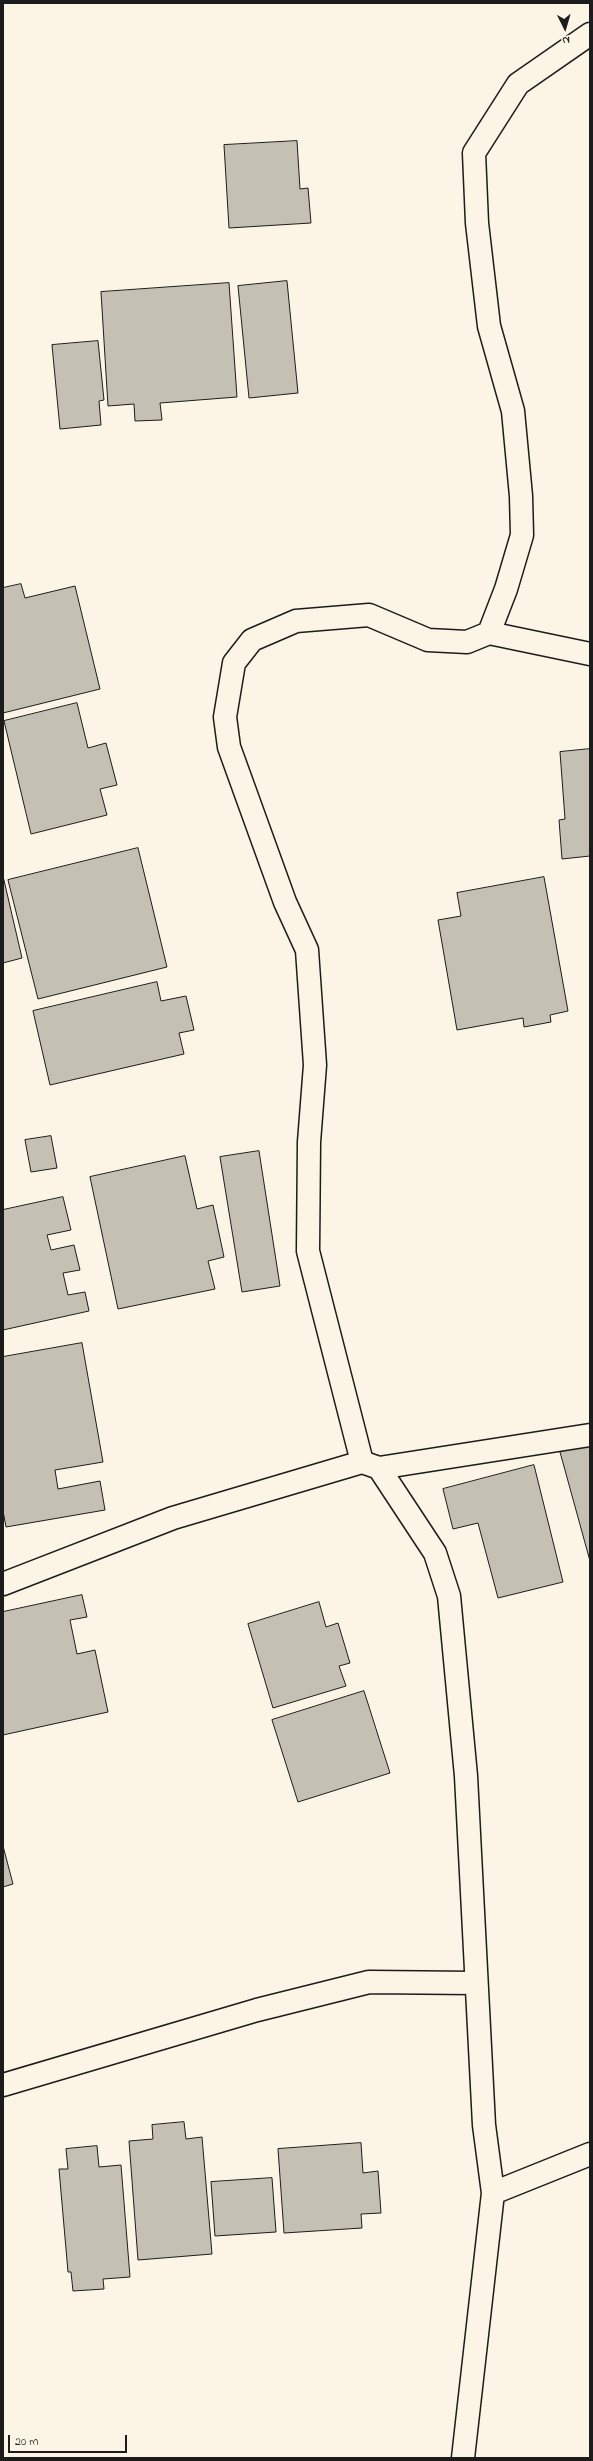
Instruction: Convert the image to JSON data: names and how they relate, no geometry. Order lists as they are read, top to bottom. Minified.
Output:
{"scale_bar":"20 m","north":"bottom"}
